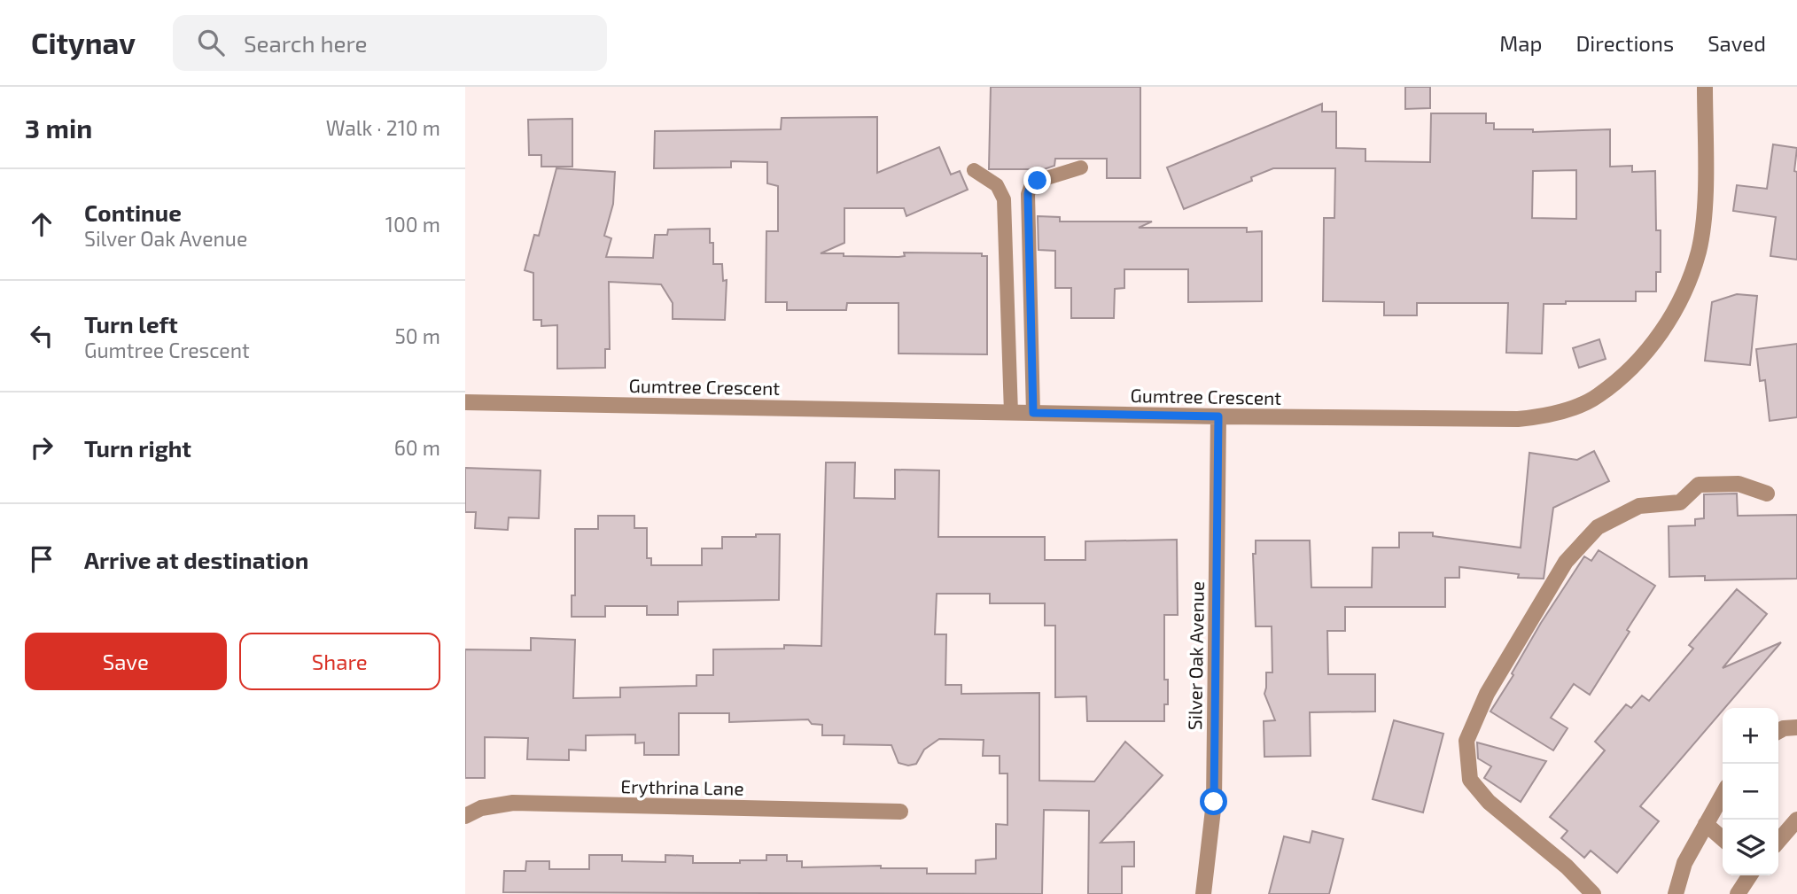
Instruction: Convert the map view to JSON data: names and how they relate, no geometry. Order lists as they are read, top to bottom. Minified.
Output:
{"streets":{"street":["Gumtree Crescent","Silver Oak Avenue","Erythrina Lane"]},"crossings":[["Gumtree Crescent","Silver Oak Avenue"]],"page":{"header":"Citynav","search":"Search here","nav":["Map","Directions","Saved"],"heading":["3 min","Walk · 210 m"],"list":[["Continue","Silver Oak Avenue","100 m"],["Turn left","Gumtree Crescent","50 m"],["Turn right","60 m"],"Arrive at destination"],"buttons":["Save","Share"],"map_buttons":["+","−"]}}
